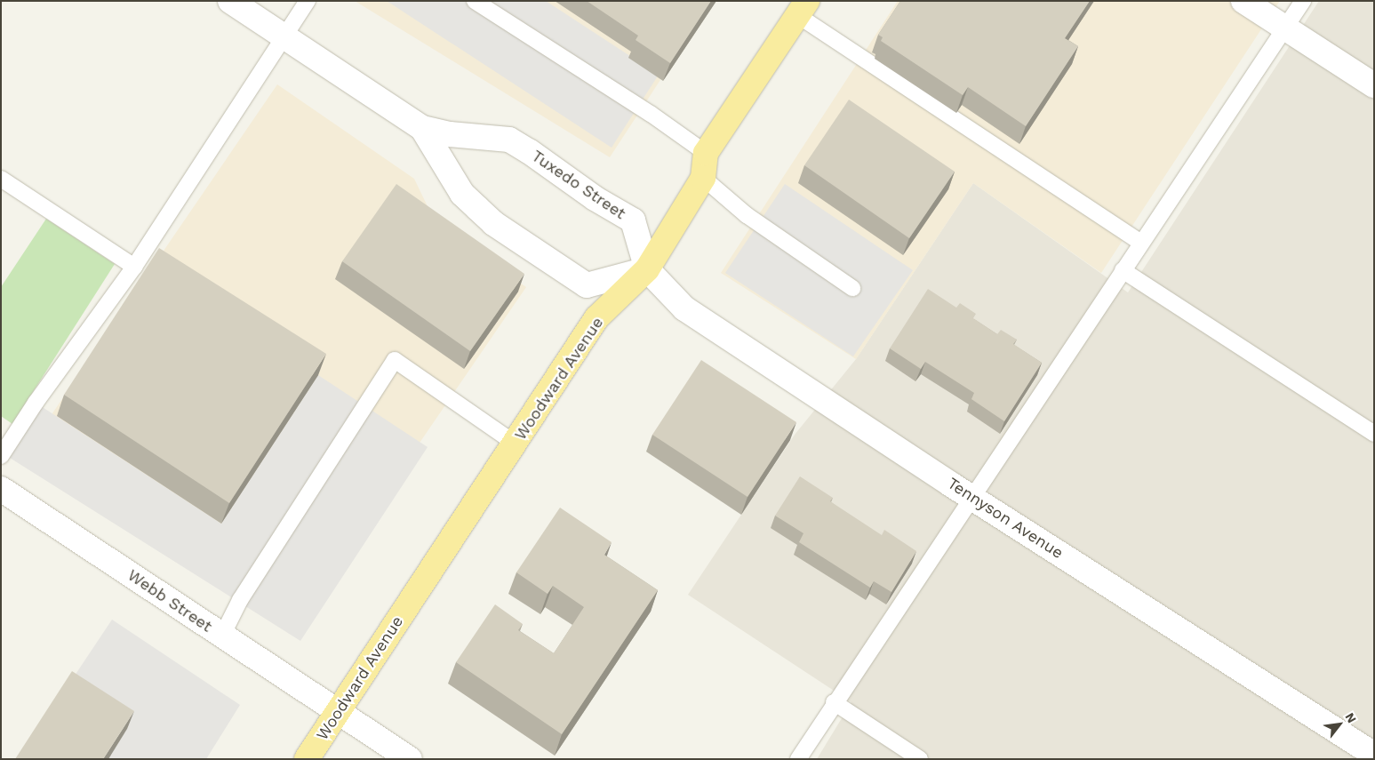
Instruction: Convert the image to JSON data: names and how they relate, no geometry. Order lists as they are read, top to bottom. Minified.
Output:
{"streets":{"main road":["Woodward Avenue"],"street":["Tuxedo Street","Tennyson Avenue","Webb Street"]},"crossings":[["Tuxedo Street","Woodward Avenue"],["Tuxedo Street","Tennyson Avenue"],["Woodward Avenue","Tennyson Avenue"],["Woodward Avenue","Webb Street"]],"north":"top right"}
